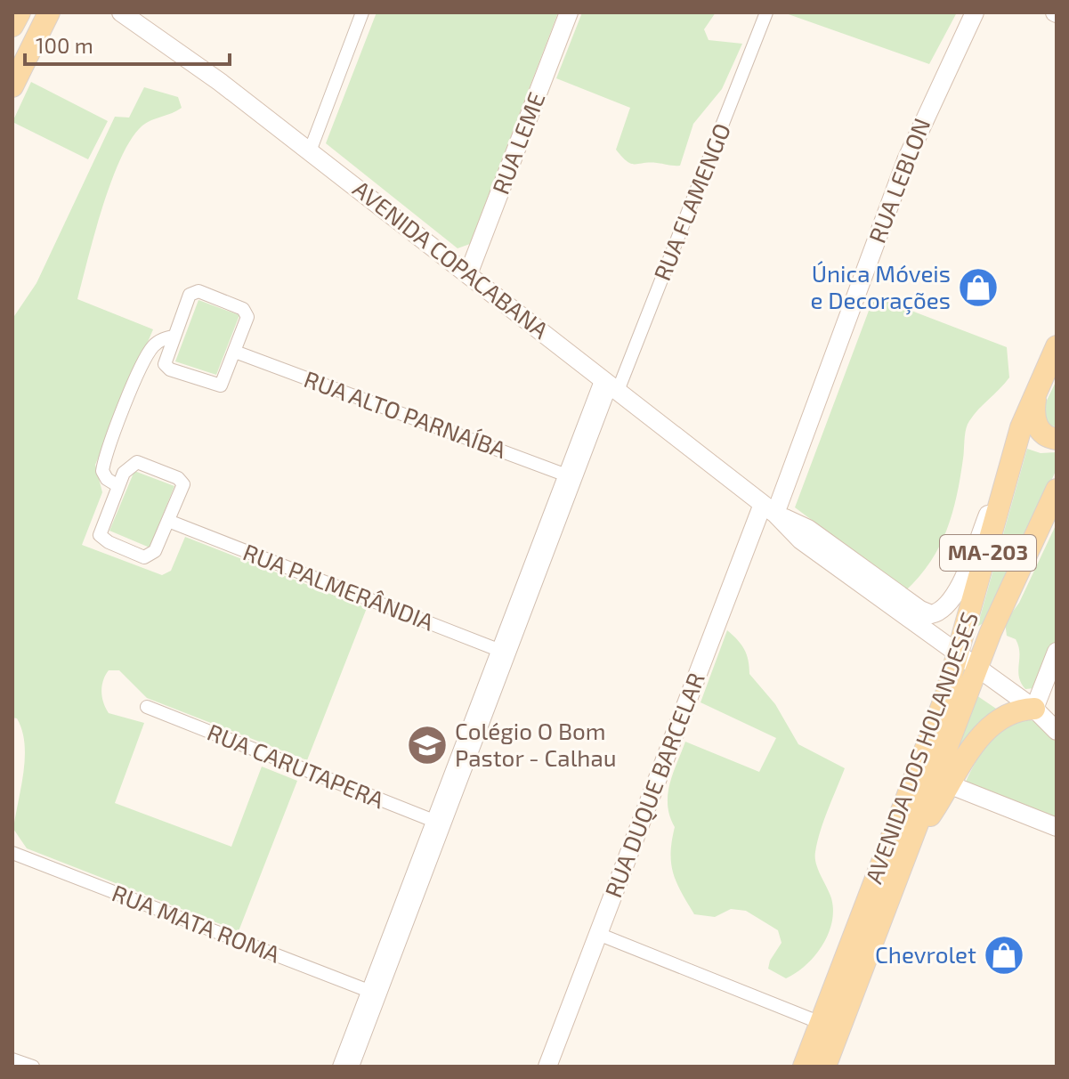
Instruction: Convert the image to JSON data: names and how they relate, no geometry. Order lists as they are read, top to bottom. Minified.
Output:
{"streets":{"main road":["RUA LEME","RUA LEBLON","AVENIDA COPACABANA","MA-203","AVENIDA DOS HOLANDESES","RUA DUQUE BARCELAR"],"street":["RUA FLAMENGO","RUA ALTO PARNAÍBA","RUA PALMERÂNDIA","RUA CARUTAPERA","RUA MATA ROMA"]},"crossings":[["RUA LEME","AVENIDA COPACABANA"],["RUA LEBLON","AVENIDA COPACABANA"],["RUA LEBLON","RUA DUQUE BARCELAR"],["RUA FLAMENGO","AVENIDA COPACABANA"],["RUA FLAMENGO","RUA ALTO PARNAÍBA"],["RUA FLAMENGO","RUA PALMERÂNDIA"],["RUA FLAMENGO","RUA CARUTAPERA"],["RUA FLAMENGO","RUA MATA ROMA"],["AVENIDA COPACABANA","AVENIDA DOS HOLANDESES"],["AVENIDA COPACABANA","RUA DUQUE BARCELAR"]],"places":{"shop":["Única Móveis e Decorações","Chevrolet"],"school or university":["Colégio O Bom Pastor - Calhau"]},"scale_bar":"100 m"}
